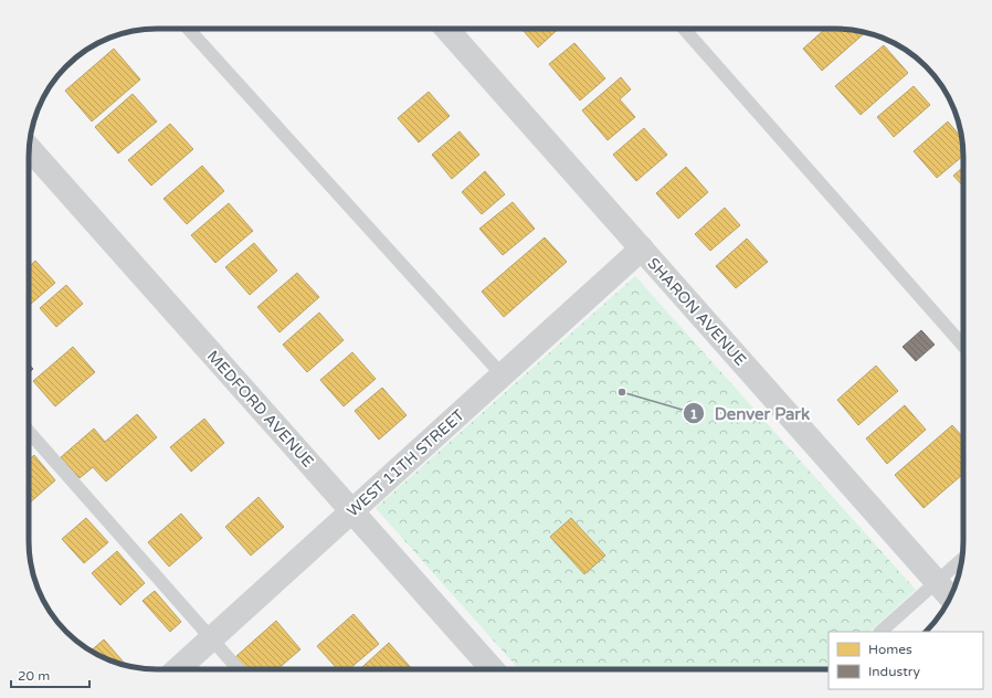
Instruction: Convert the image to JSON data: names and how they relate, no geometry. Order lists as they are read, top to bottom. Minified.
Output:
{"streets":{"street":["SHARON AVENUE","MEDFORD AVENUE","WEST 11TH STREET"]},"crossings":[["SHARON AVENUE","WEST 11TH STREET"],["MEDFORD AVENUE","WEST 11TH STREET"]],"places":["Denver Park"],"legend":["Homes","Industry"],"scale_bar":"20 m"}
